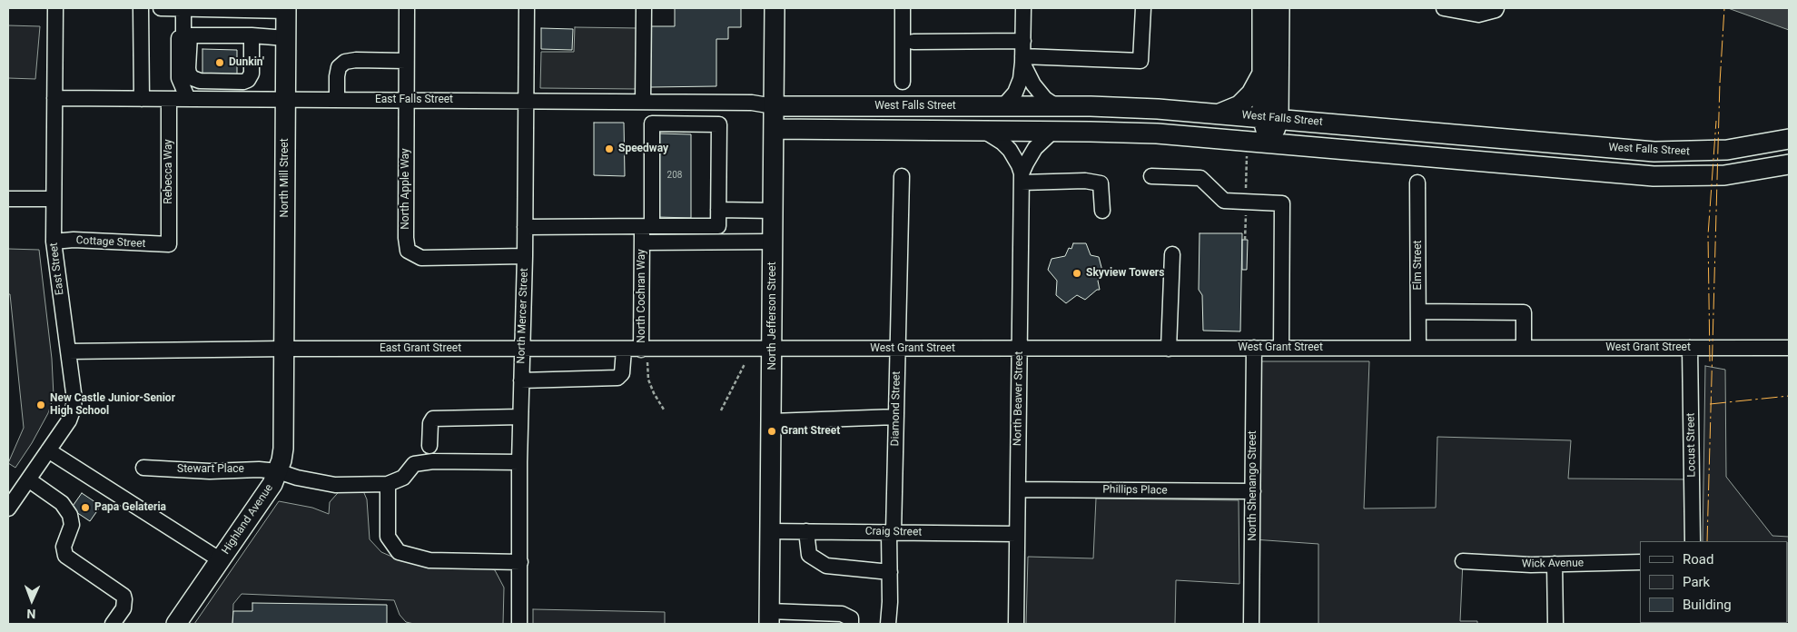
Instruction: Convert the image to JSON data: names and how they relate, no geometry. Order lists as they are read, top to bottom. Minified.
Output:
{"streets":{"main road":["West Falls Street","North Mill Street","North Jefferson Street","Highland Avenue"],"street":["East Falls Street","Rebecca Way","North Apple Way","Cottage Street","Elm Street","East Street","North Cochran Way","North Mercer Street","West Grant Street","East Grant Street","North Beaver Street","Diamond Street","Locust Street","Stewart Place","North Shenango Street","Phillips Place","Craig Street","Wick Avenue"]},"crossings":[["East Falls Street","West Falls Street"],["East Falls Street","Rebecca Way"],["East Falls Street","North Mill Street"],["East Falls Street","North Apple Way"],["East Falls Street","East Street"],["East Falls Street","North Mercer Street"],["East Falls Street","North Jefferson Street"],["West Falls Street","North Jefferson Street"],["Rebecca Way","Cottage Street"],["North Mill Street","East Grant Street"],["North Mill Street","Highland Avenue"],["North Apple Way","North Mercer Street"],["Cottage Street","East Street"],["Elm Street","West Grant Street"],["East Street","East Grant Street"],["North Cochran Way","East Grant Street"],["North Mercer Street","East Grant Street"],["North Jefferson Street","West Grant Street"],["North Jefferson Street","East Grant Street"],["North Jefferson Street","Craig Street"],["West Grant Street","East Grant Street"],["West Grant Street","North Beaver Street"],["West Grant Street","Diamond Street"],["West Grant Street","Locust Street"],["West Grant Street","North Shenango Street"],["East Grant Street","Highland Avenue"],["North Beaver Street","Phillips Place"],["North Beaver Street","Craig Street"],["Diamond Street","Craig Street"],["Stewart Place","Highland Avenue"],["North Shenango Street","Phillips Place"]],"places":["Dunkin'","Speedway","Skyview Towers","New Castle Junior-Senior High School","Grant Street","Papa Gelateria"],"house_numbers":["208"],"legend":["Road","Park","Building"],"north":"bottom"}
